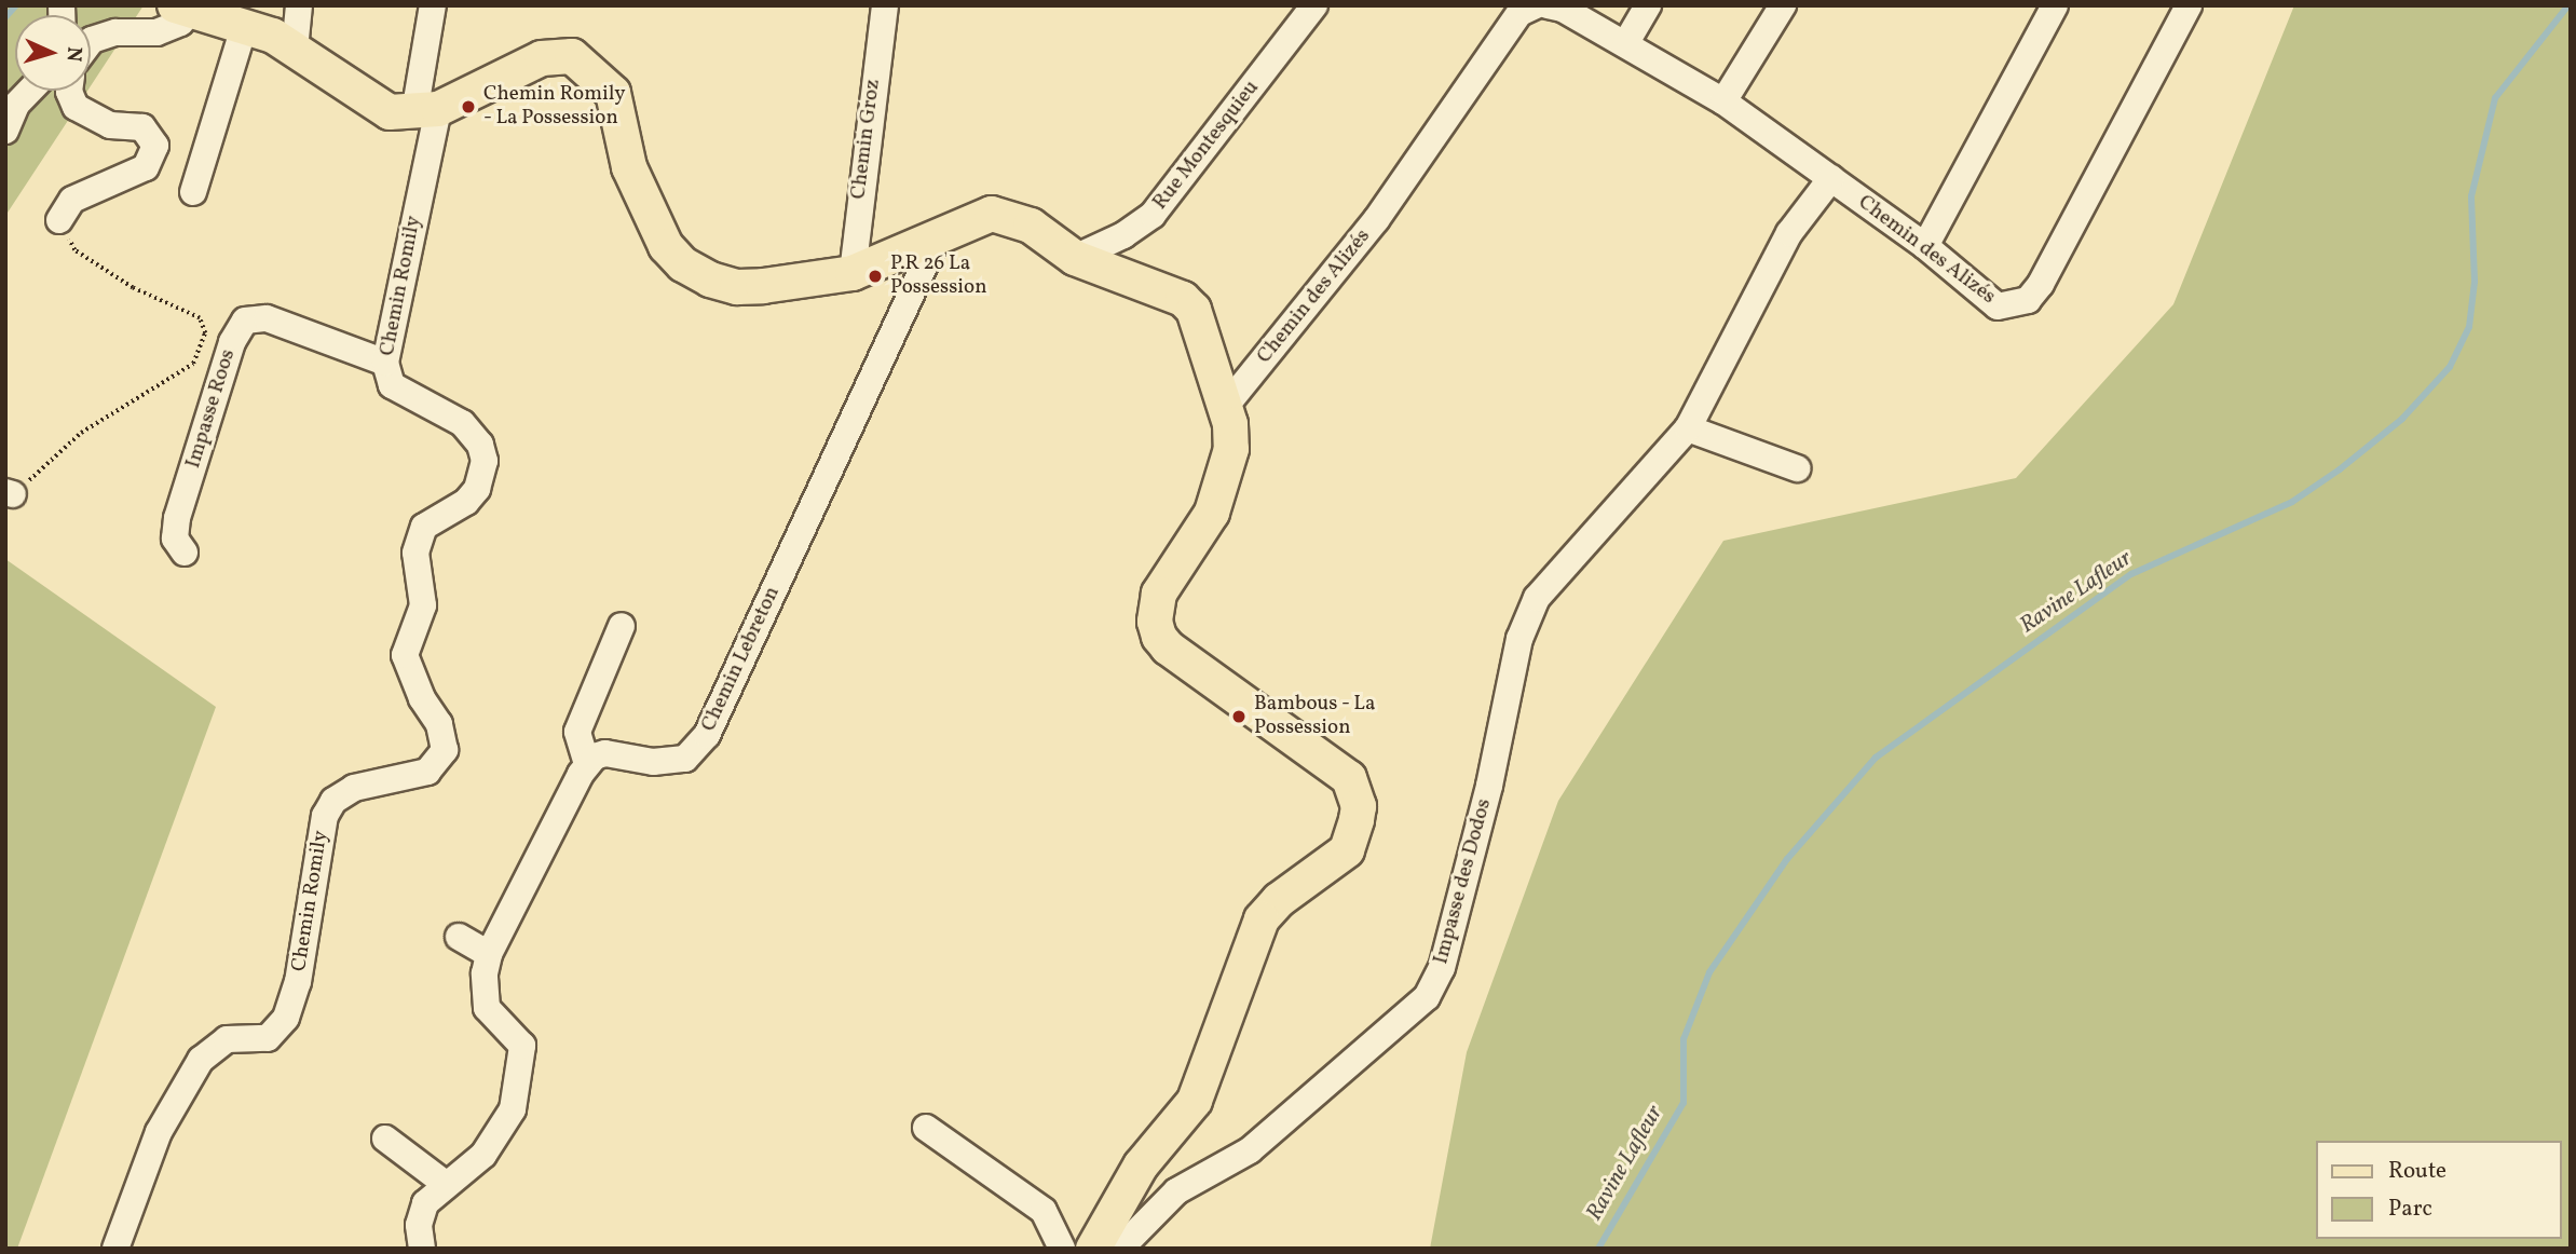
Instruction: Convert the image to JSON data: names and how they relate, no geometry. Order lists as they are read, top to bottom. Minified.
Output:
{"streets":{"street":["Chemin Groz","Rue Montesquieu","Chemin des Alizés","Chemin Romily","Impasse Roos","Chemin Lebreton","Impasse des Dodos"]},"crossings":[["Chemin des Alizés","Impasse des Dodos"],["Chemin Romily","Impasse Roos"]],"water":["Ravine Lafleur"],"places":["Chemin Romily - La Possession","P.R 26 La Possession","Bambous - La Possession"],"legend":["Route","Parc"],"north":"right"}
